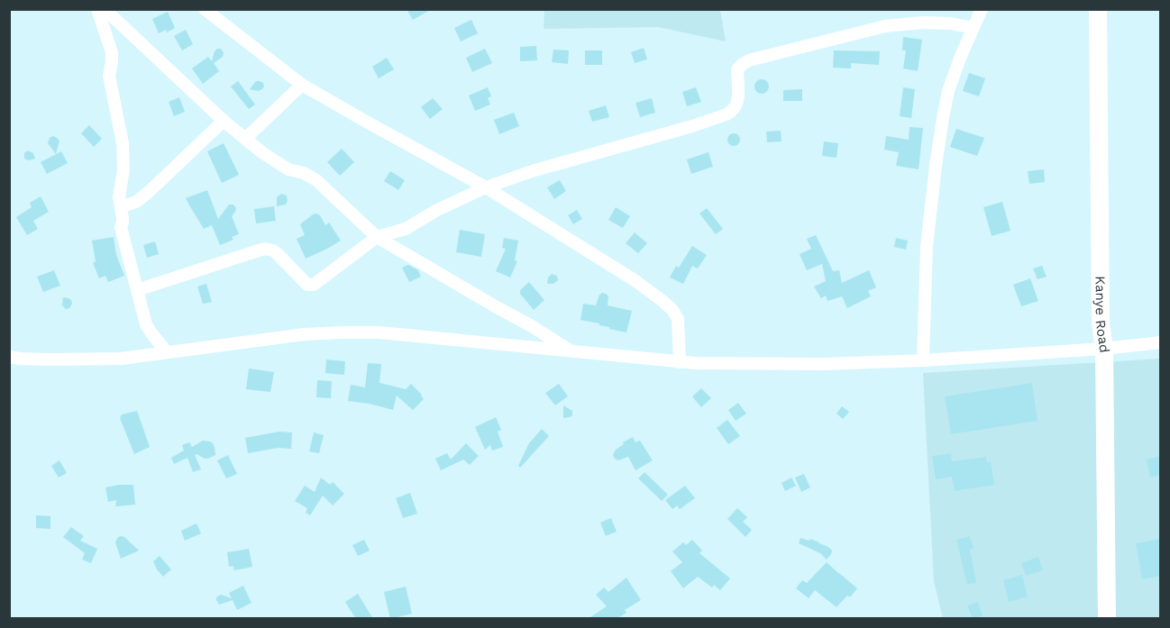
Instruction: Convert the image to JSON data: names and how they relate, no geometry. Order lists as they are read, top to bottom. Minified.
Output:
{"streets":{"main road":["Kanye Road"]}}
